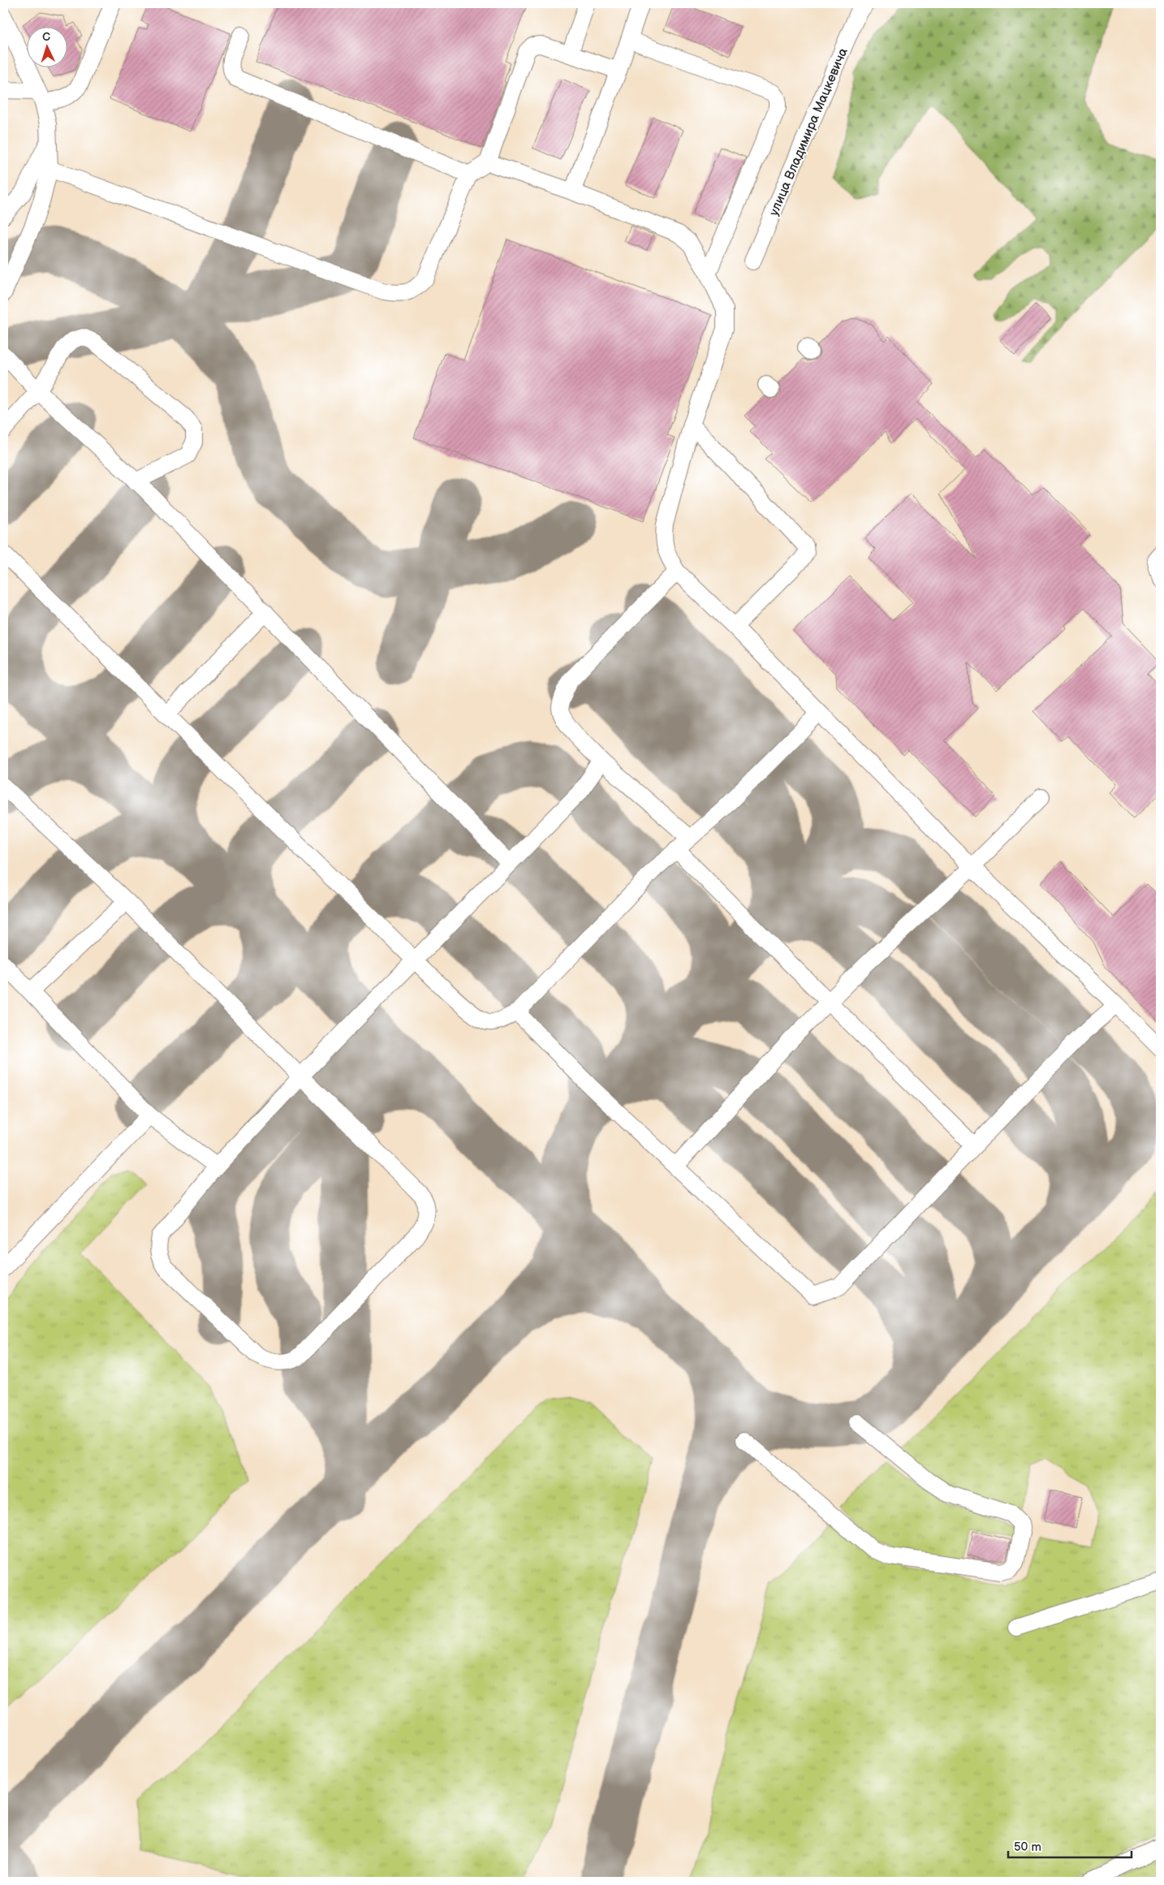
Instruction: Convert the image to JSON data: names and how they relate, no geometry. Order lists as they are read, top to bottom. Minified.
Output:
{"streets":{"street":["улица Владимира Мацкевича"]},"scale_bar":"50 m","north":"top"}
